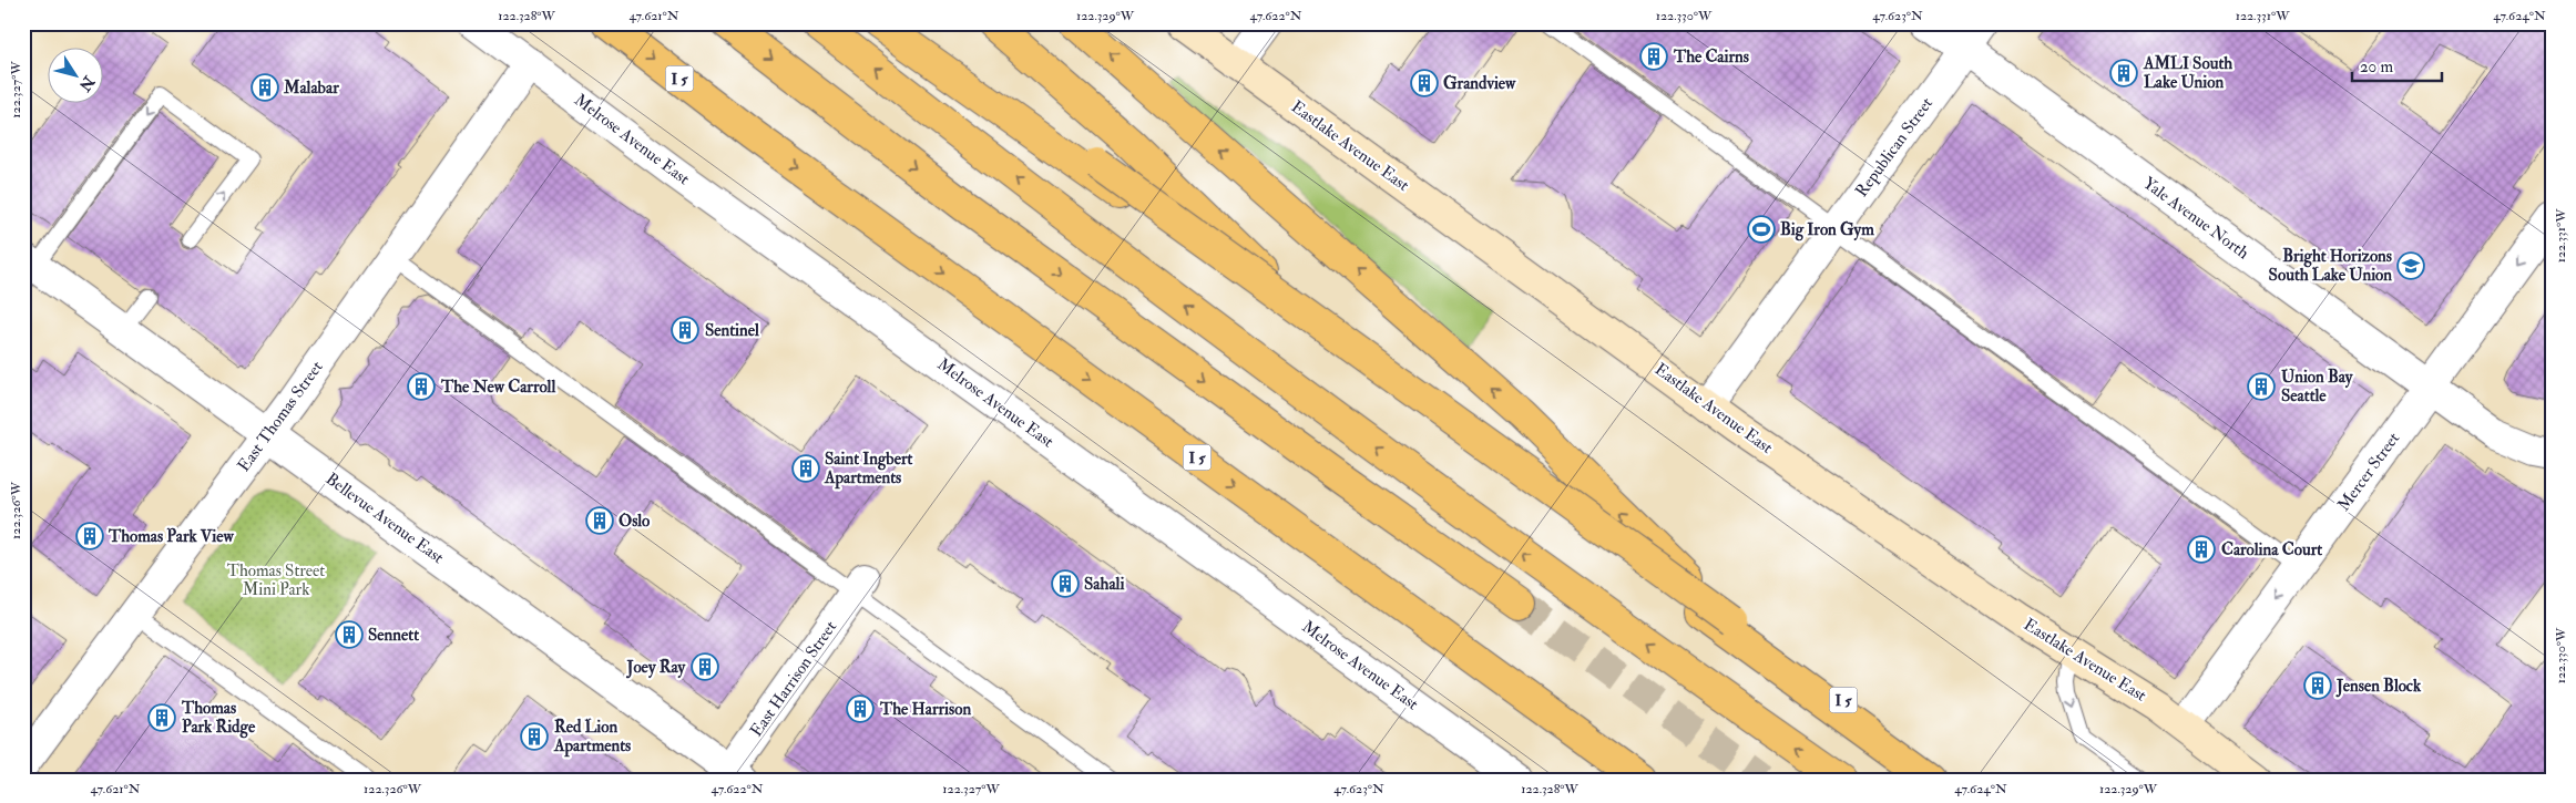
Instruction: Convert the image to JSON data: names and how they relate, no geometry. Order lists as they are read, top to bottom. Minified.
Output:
{"streets":{"highway":["I 5"],"main road":["Eastlake Avenue East"],"street":["Melrose Avenue East","Republican Street","Yale Avenue North","East Thomas Street","Mercer Street","Bellevue Avenue East","East Harrison Street"]},"crossings":[["Melrose Avenue East","East Thomas Street"],["Eastlake Avenue East","Republican Street"],["Eastlake Avenue East","Mercer Street"],["Republican Street","Yale Avenue North"],["Yale Avenue North","Mercer Street"],["East Thomas Street","Bellevue Avenue East"],["Bellevue Avenue East","East Harrison Street"]],"one_way":["Mercer Street"],"parks":["Thomas Street Mini Park"],"places":{"building":["The Cairns","AMLI South Lake Union","Grandview","Malabar","Sentinel","The New Carroll","Union Bay Seattle","Saint Ingbert Apartments","Oslo","Thomas Park View","Carolina Court","Sahali","Sennett","Joey Ray","Jensen Block","The Harrison","Thomas Park Ridge","Red Lion Apartments"],"sports":["Big Iron Gym"],"school or university":["Bright Horizons South Lake Union"]},"scale_bar":"20 m","north":"bottom right","coordinates":["122.328°W","47.621°N","122.329°W","47.622°N","122.330°W","47.623°N","122.331°W","47.624°N","122.327°W","122.326°W"]}
